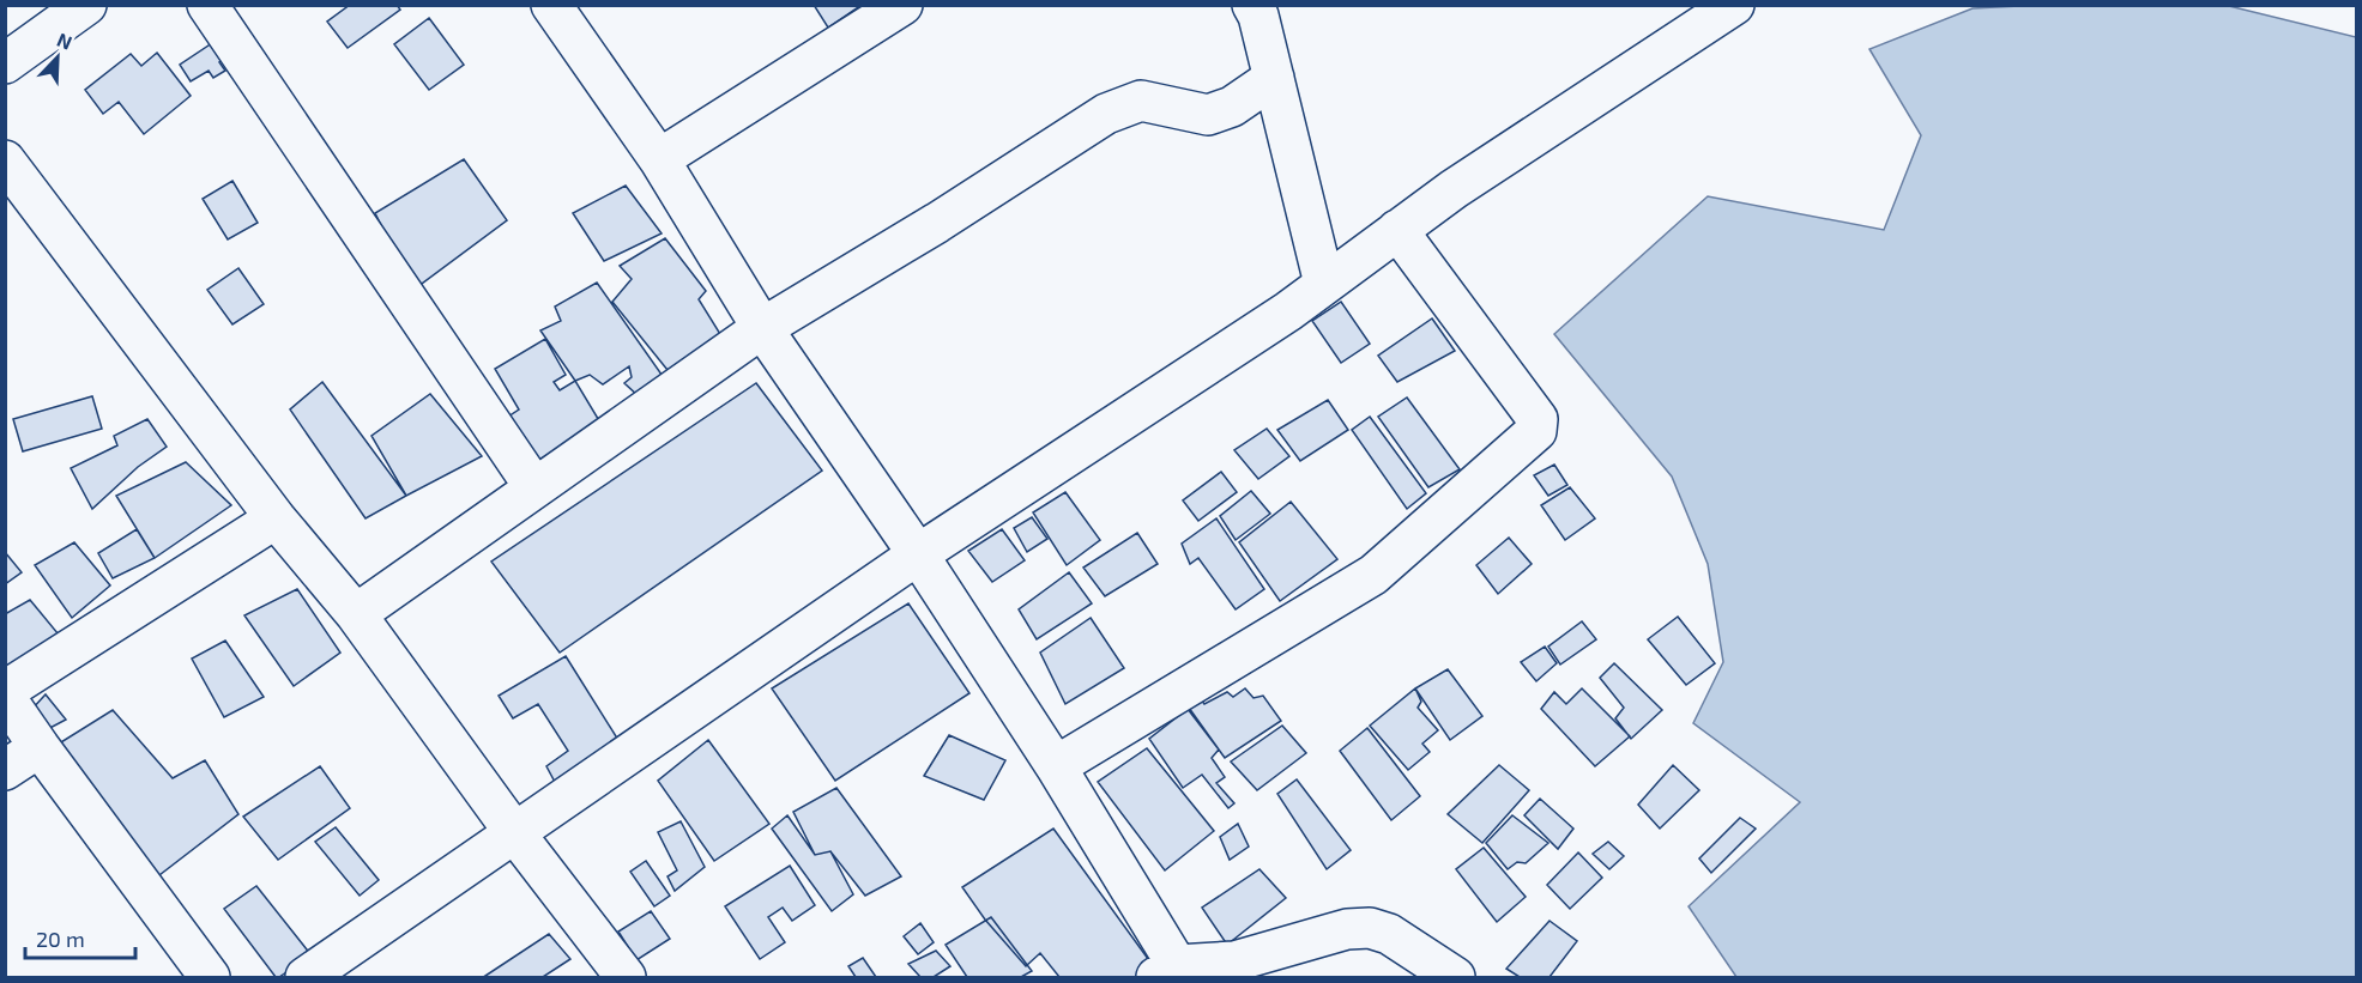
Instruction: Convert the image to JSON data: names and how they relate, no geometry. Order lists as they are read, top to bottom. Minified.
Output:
{"scale_bar":"20 m","north":"top right"}
